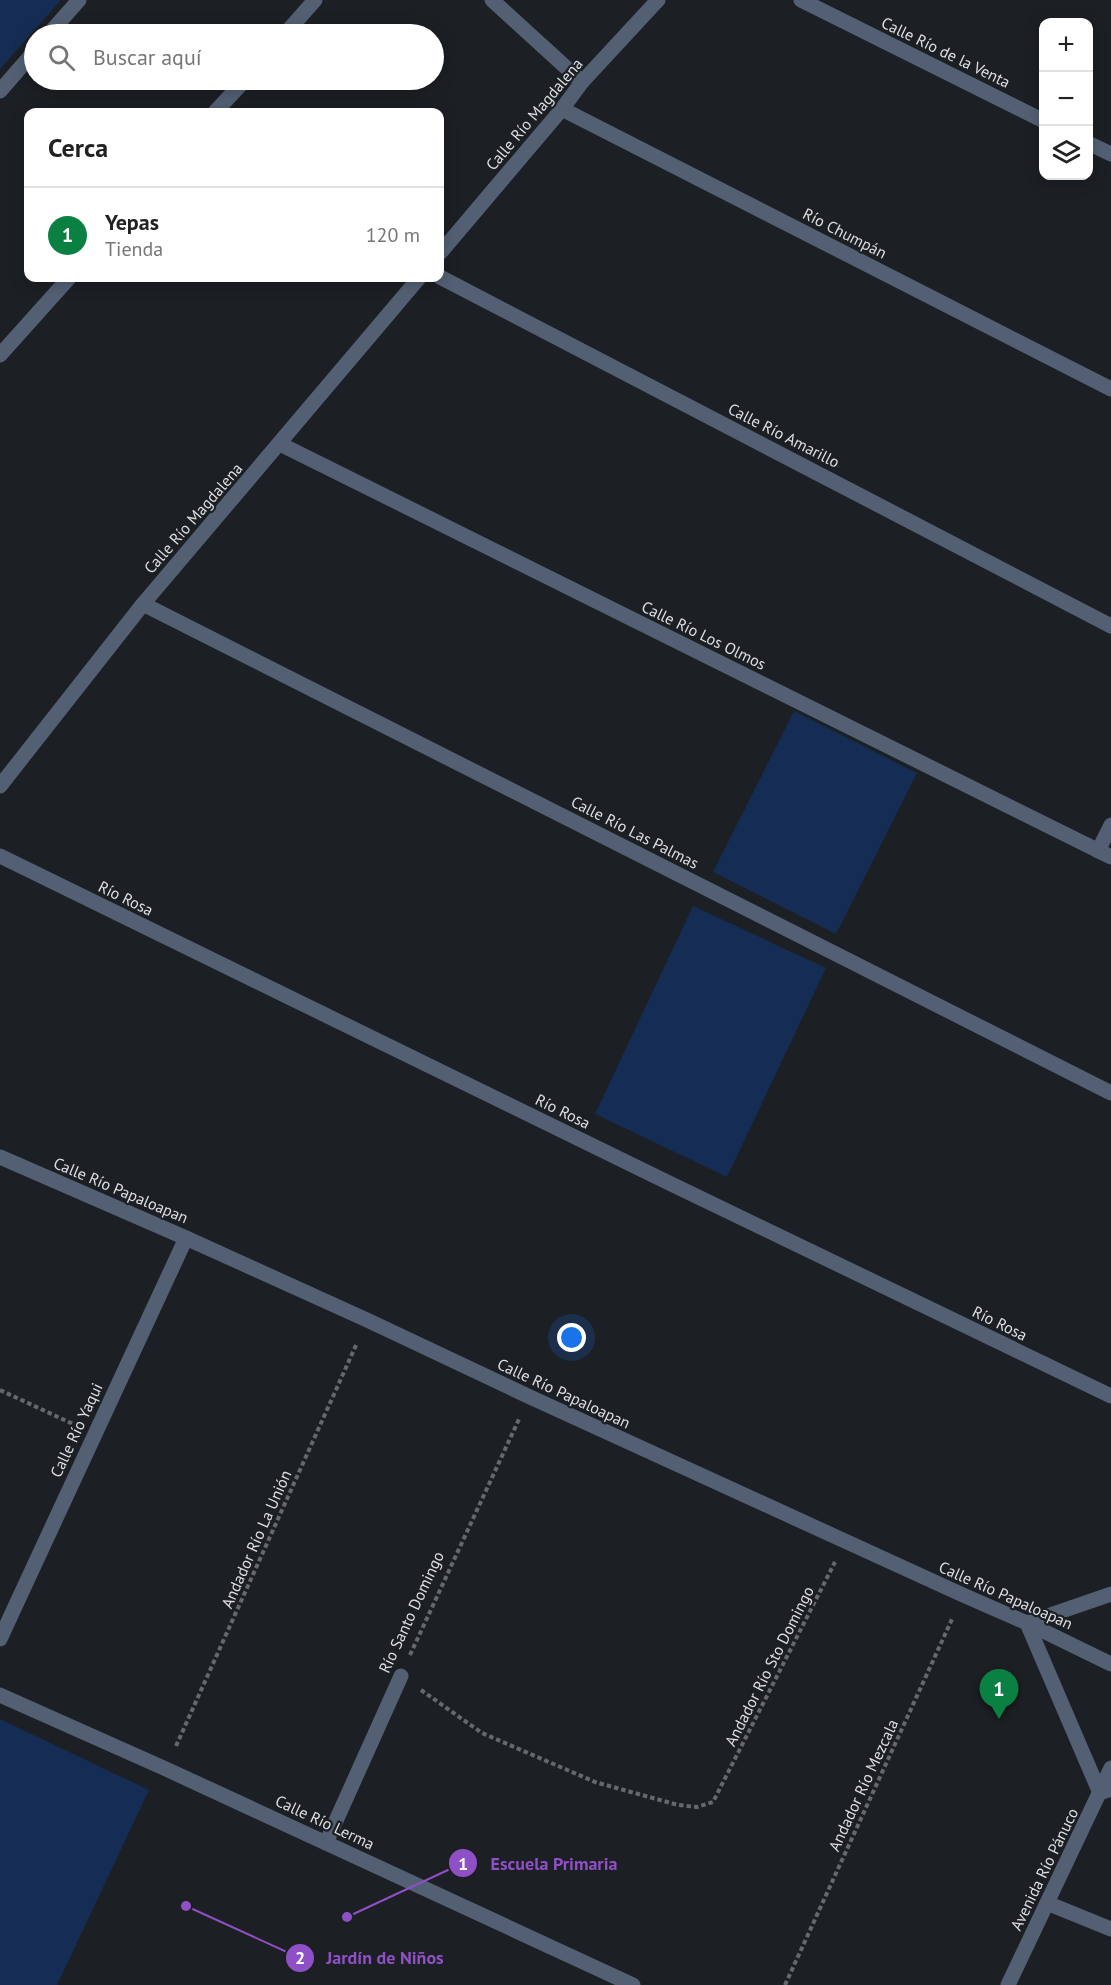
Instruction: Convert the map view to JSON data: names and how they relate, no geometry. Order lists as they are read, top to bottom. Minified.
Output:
{"streets":{"street":["Calle Río de la Venta","Calle Río Magdalena","Río Chumpán","Calle Río Amarillo","Calle Río Los Olmos","Calle Río Las Palmas","Río Rosa","Calle Río Papaloapan","Calle Río Yaqui","Río Santo Domingo","Calle Río Lerma","Avenida Río Pánuco"],"path":["Andador Río La Unión","Andador Río Sto Domingo","Andador Río Mezcala"]},"crossings":[["Calle Río Magdalena","Río Chumpán"],["Calle Río Magdalena","Calle Río Los Olmos"],["Calle Río Magdalena","Calle Río Las Palmas"],["Calle Río Papaloapan","Calle Río Yaqui"],["Calle Río Papaloapan","Andador Río La Unión"],["Calle Río Papaloapan","Río Santo Domingo"],["Calle Río Papaloapan","Andador Río Sto Domingo"],["Calle Río Papaloapan","Andador Río Mezcala"],["Andador Río La Unión","Calle Río Lerma"],["Río Santo Domingo","Andador Río Sto Domingo"],["Río Santo Domingo","Calle Río Lerma"]],"places":["Jardín de Niños","Escuela Primaria"],"page":{"map_buttons":["+","−"],"search":"Buscar aquí","heading":"Cerca","list":[{"mark":"1","name":"Yepas","note":"Tienda","value":"120 m"}],"pins":"1"}}
